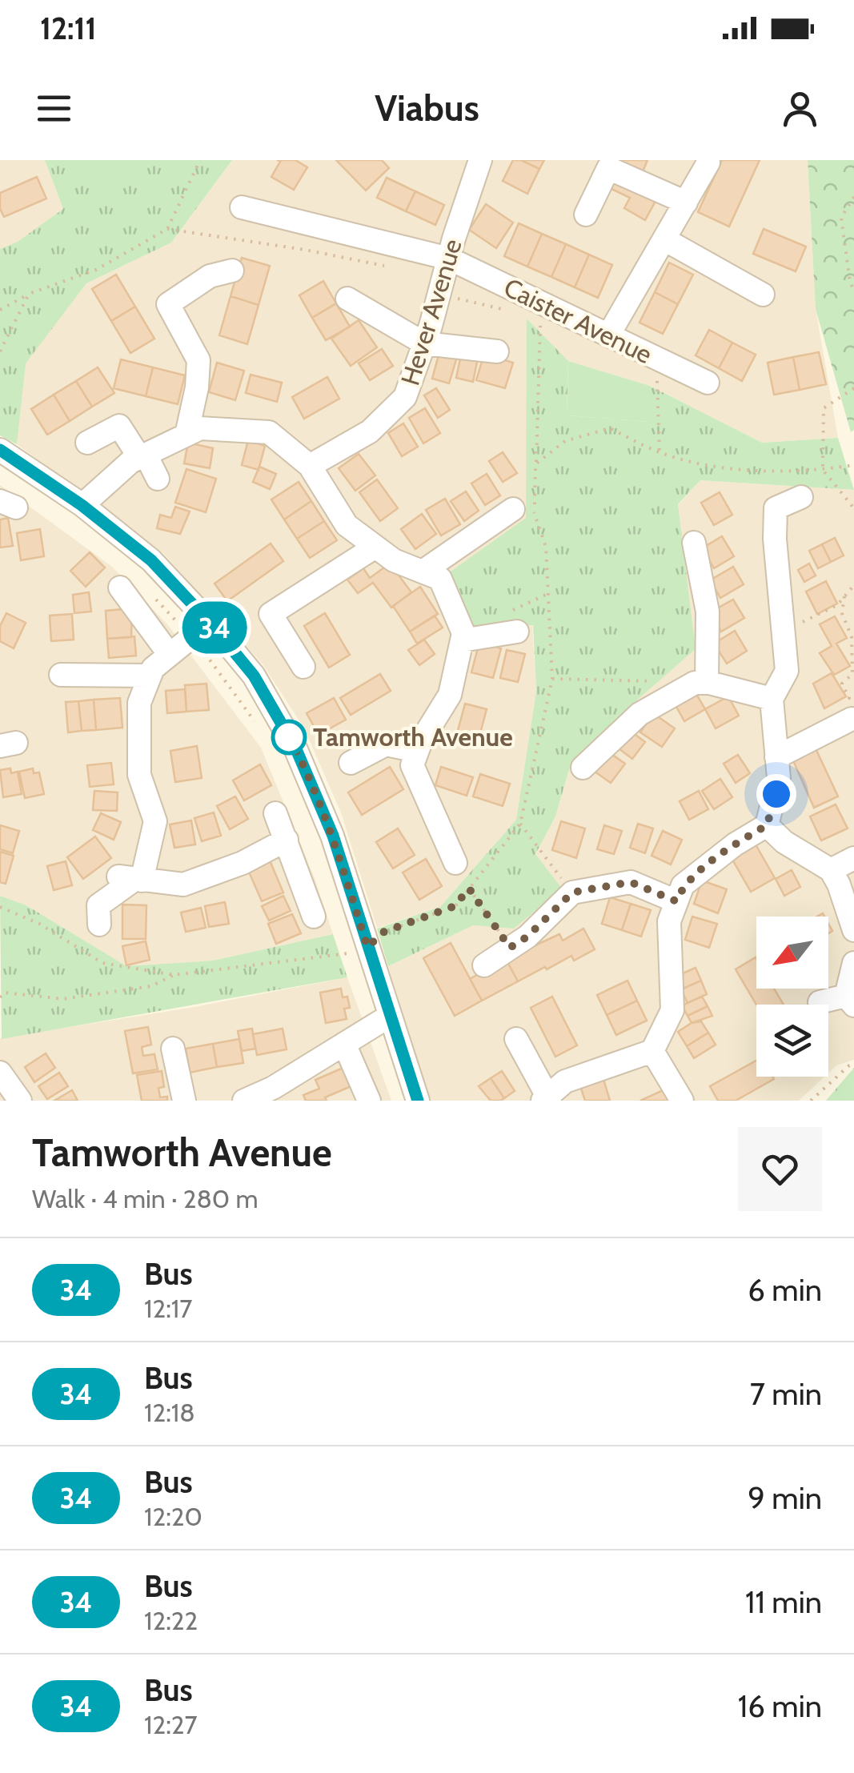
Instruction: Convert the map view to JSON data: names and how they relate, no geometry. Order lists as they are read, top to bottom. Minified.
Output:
{"streets":{"street":["Hever Avenue","Caister Avenue"]},"crossings":[["Hever Avenue","Caister Avenue"]],"places":["Tamworth Avenue"],"lines":["bus line 34"],"north":"bottom left","page":{"status":"12:11","header":"Viabus","on_map":"34","heading":["Tamworth Avenue","Walk · 4 min · 280 m"],"list":[{"mark":"34","name":"Bus","note":"12:17","value":"6 min"},{"mark":"34","name":"Bus","note":"12:18","value":"7 min"},{"mark":"34","name":"Bus","note":"12:20","value":"9 min"},{"mark":"34","name":"Bus","note":"12:22","value":"11 min"},{"mark":"34","name":"Bus","note":"12:27","value":"16 min"}]}}
